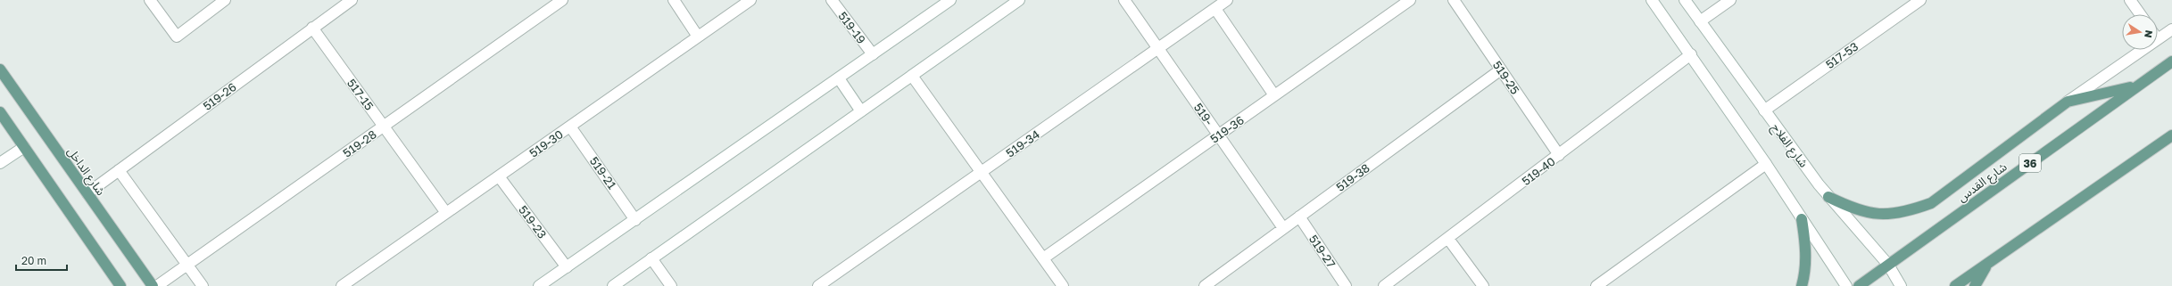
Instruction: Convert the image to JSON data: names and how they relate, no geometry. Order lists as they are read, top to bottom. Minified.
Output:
{"streets":{"main road":["36","شارع الداخل","شارع القدس"],"street":["519-19","517-53","519-25","517-15","519-26","519-","519-36","519-28","519-30","519-34","شارع الفلاح","519-40","519-21","519-38","519-23","519-27"]},"crossings":[["517-53","شارع الفلاح"],["519-25","519-40"],["519-25","519-38"],["517-15","519-26"],["517-15","519-28"],["517-15","519-30"],["519-26","شارع الداخل"],["519-","519-36"],["519-","519-34"],["519-","519-38"],["519-30","519-21"],["519-30","519-23"],["شارع الفلاح","شارع القدس"],["519-38","519-27"]],"scale_bar":"20 m","north":"right"}
